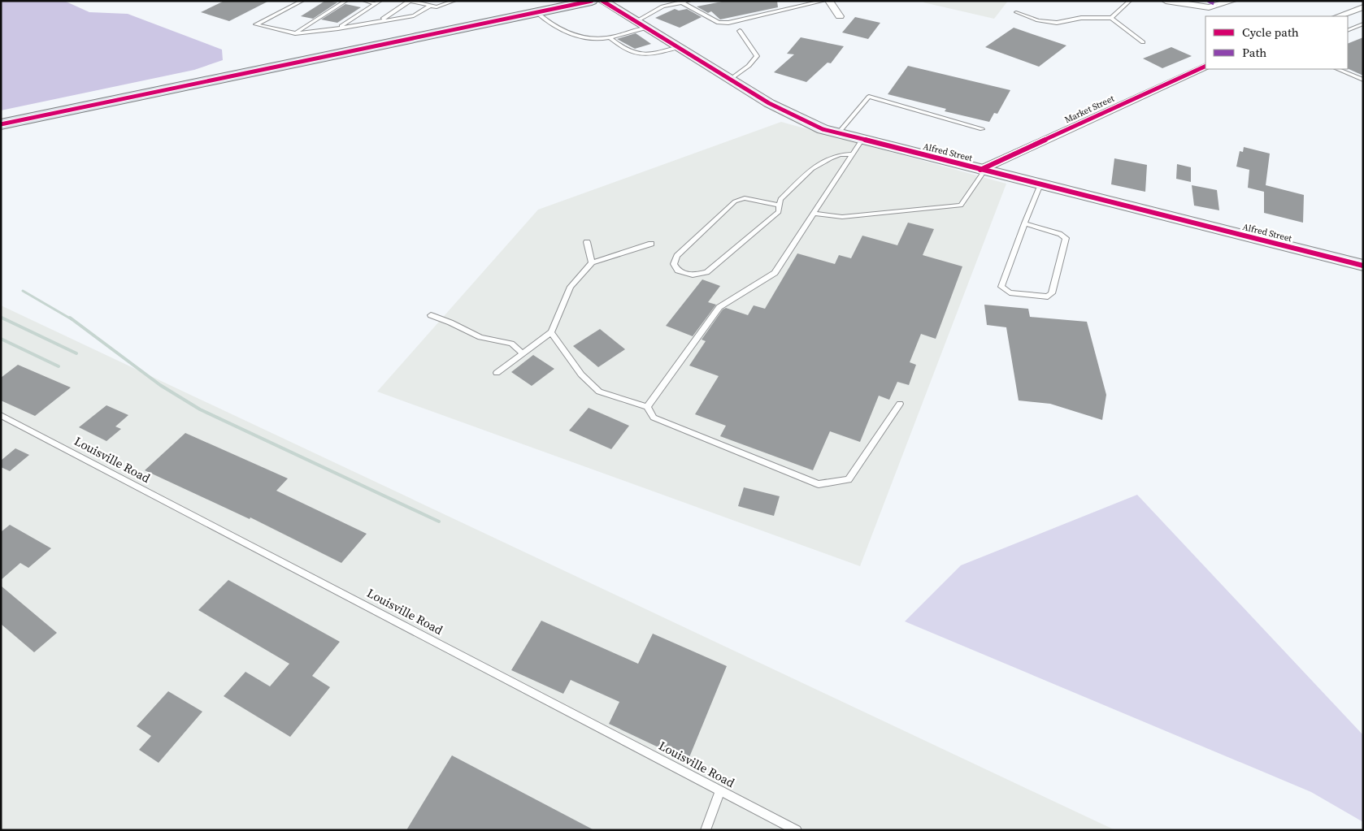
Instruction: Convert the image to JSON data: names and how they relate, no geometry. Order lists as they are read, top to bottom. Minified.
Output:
{"streets":{"main road":["Alfred Street"],"street":["Market Street"],"lane":["Louisville Road"]},"crossings":[["Market Street","Alfred Street"]],"legend":["Cycle path","Path"]}
